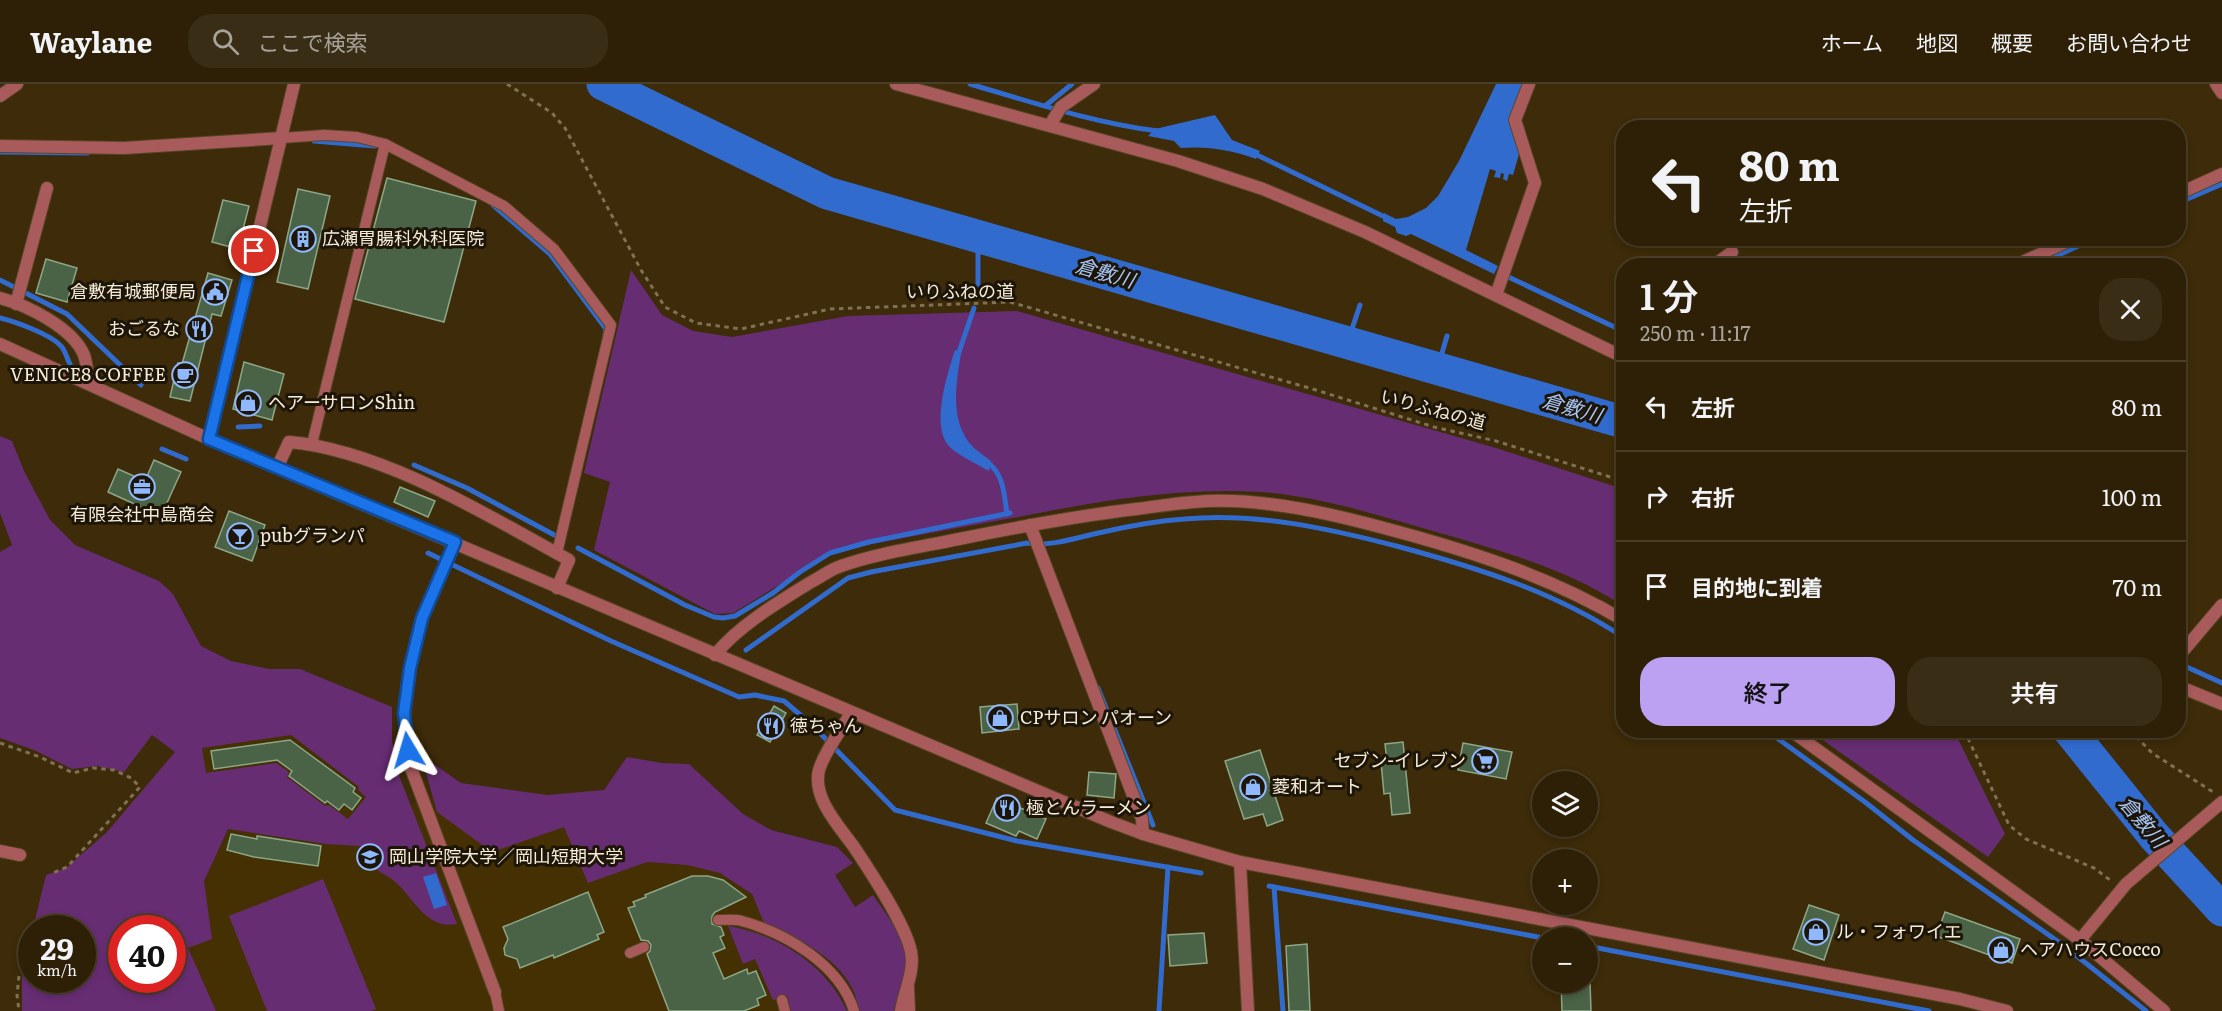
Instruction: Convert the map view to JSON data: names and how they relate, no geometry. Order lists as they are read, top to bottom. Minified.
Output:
{"streets":{"path":["いりふねの道"]},"water":["倉敷川"],"places":{"building":["広瀬胃腸科外科医院"],"public building":["倉敷有城郵便局"],"restaurant":["おごるな","徳ちゃん","極とんラーメン"],"cafe":["VENICE8 COFFEE"],"shop":["ヘアーサロンShin","CPサロン パオーン","菱和オート","ル・フォワイエ","ヘアハウスCocco"],"office":["有限会社中島商会"],"bar":["pubグランパ"],"supermarket":["セブン-イレブン"],"school or university":["岡山学院大学／岡山短期大学"]},"page":{"header":"Waylane","search":"ここで検索","nav":["ホーム","地図","概要","お問い合わせ"],"turn":["80 m","左折"],"heading":["1 分","250 m · 11:17"],"list":[{"name":"左折","value":"80 m"},{"name":"右折","value":"100 m"},{"name":"目的地に到着","value":"70 m"}],"buttons":["終了","共有"],"map_buttons":["+","−"],"speed":"29 km/h","limit":"40"}}
